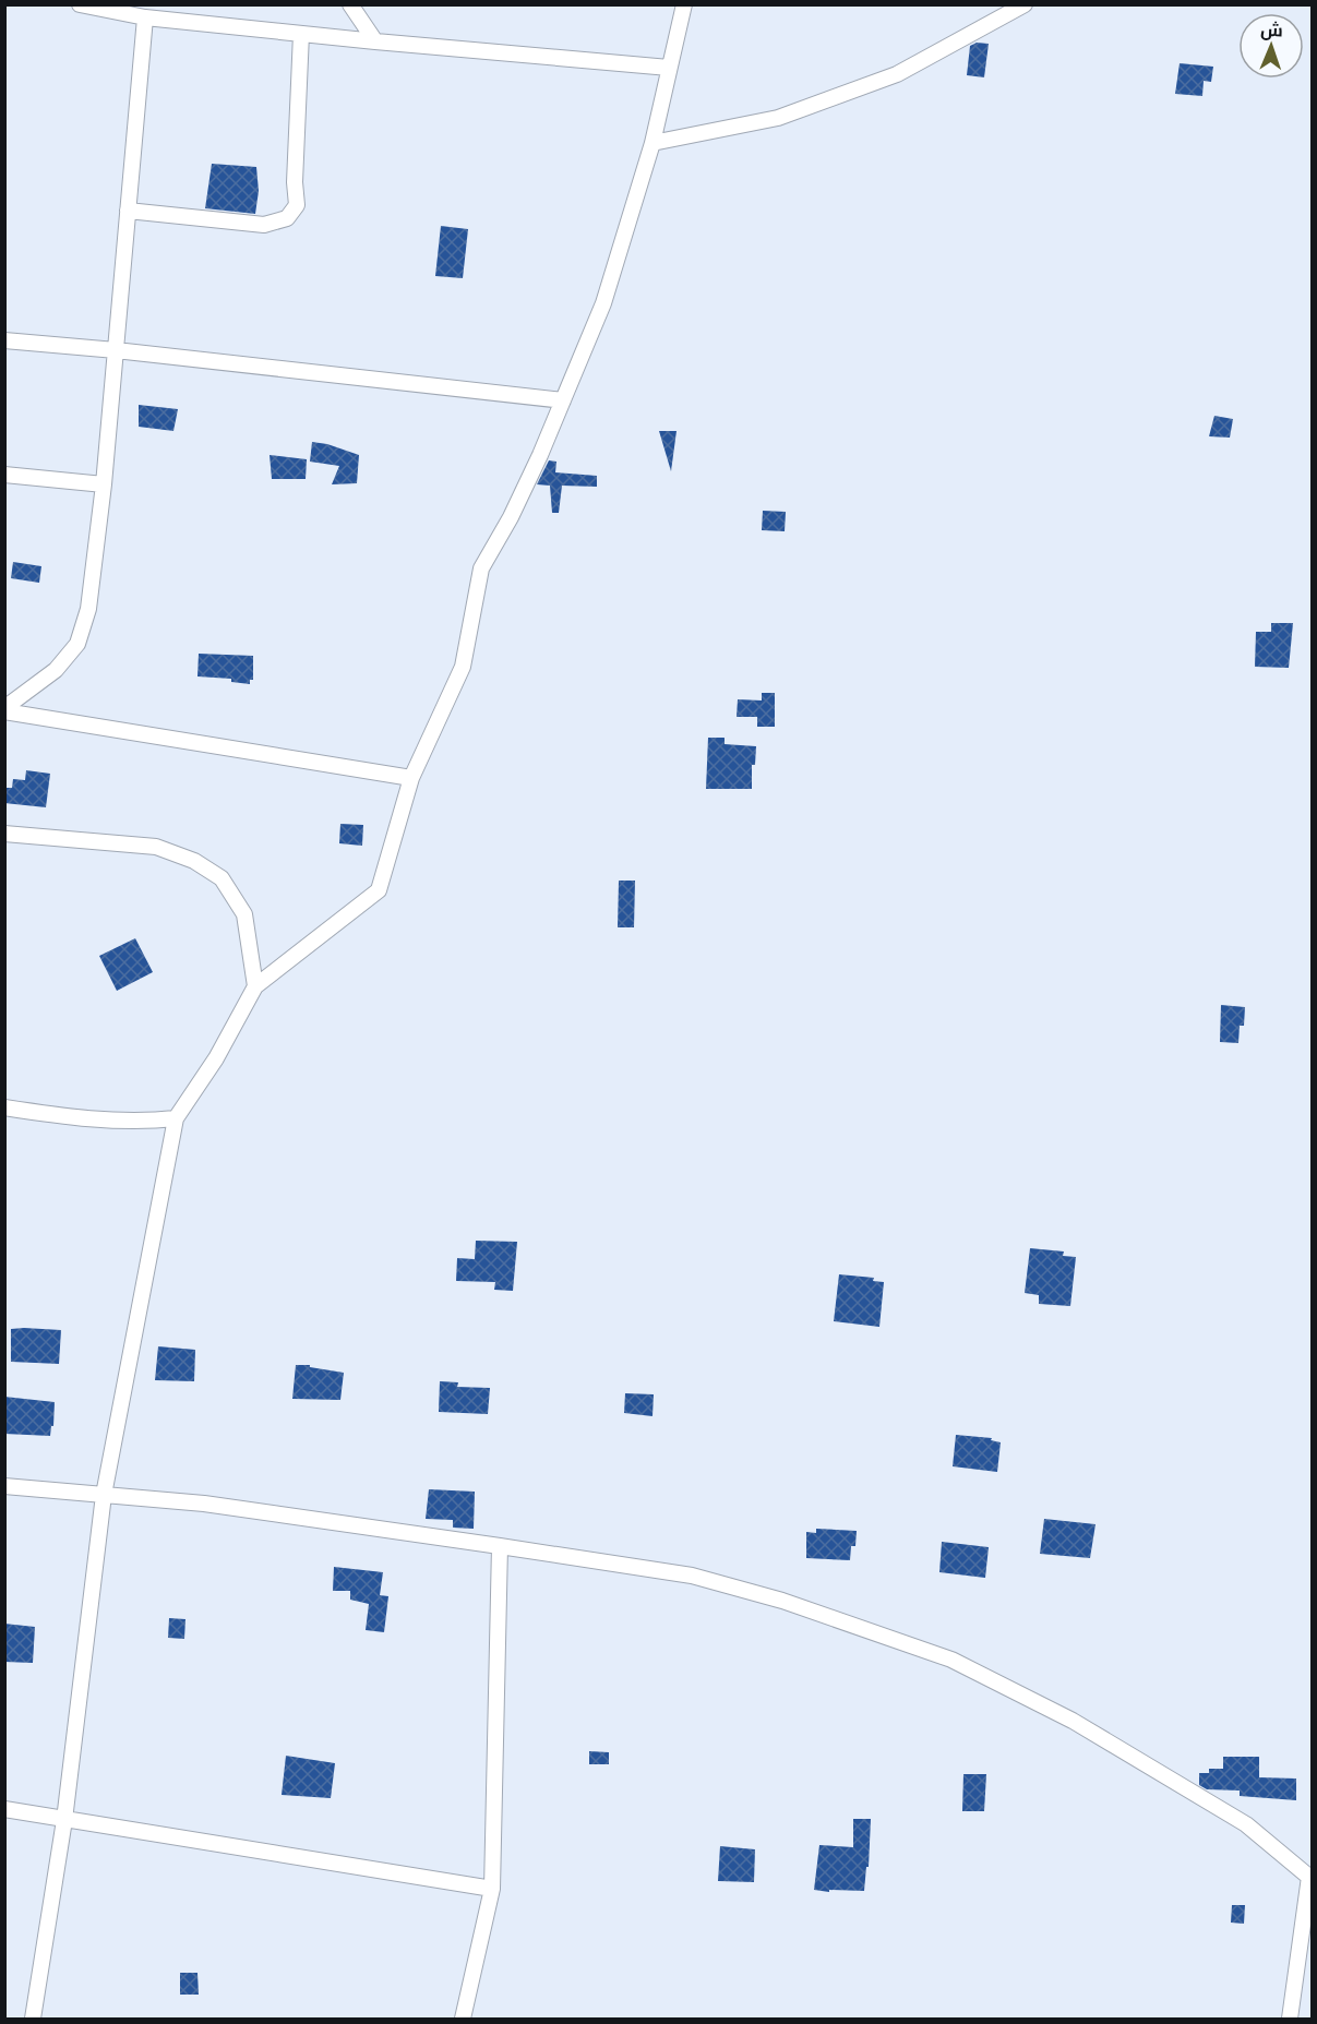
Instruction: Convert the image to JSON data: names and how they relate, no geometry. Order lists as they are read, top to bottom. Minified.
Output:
{"north":"top"}
